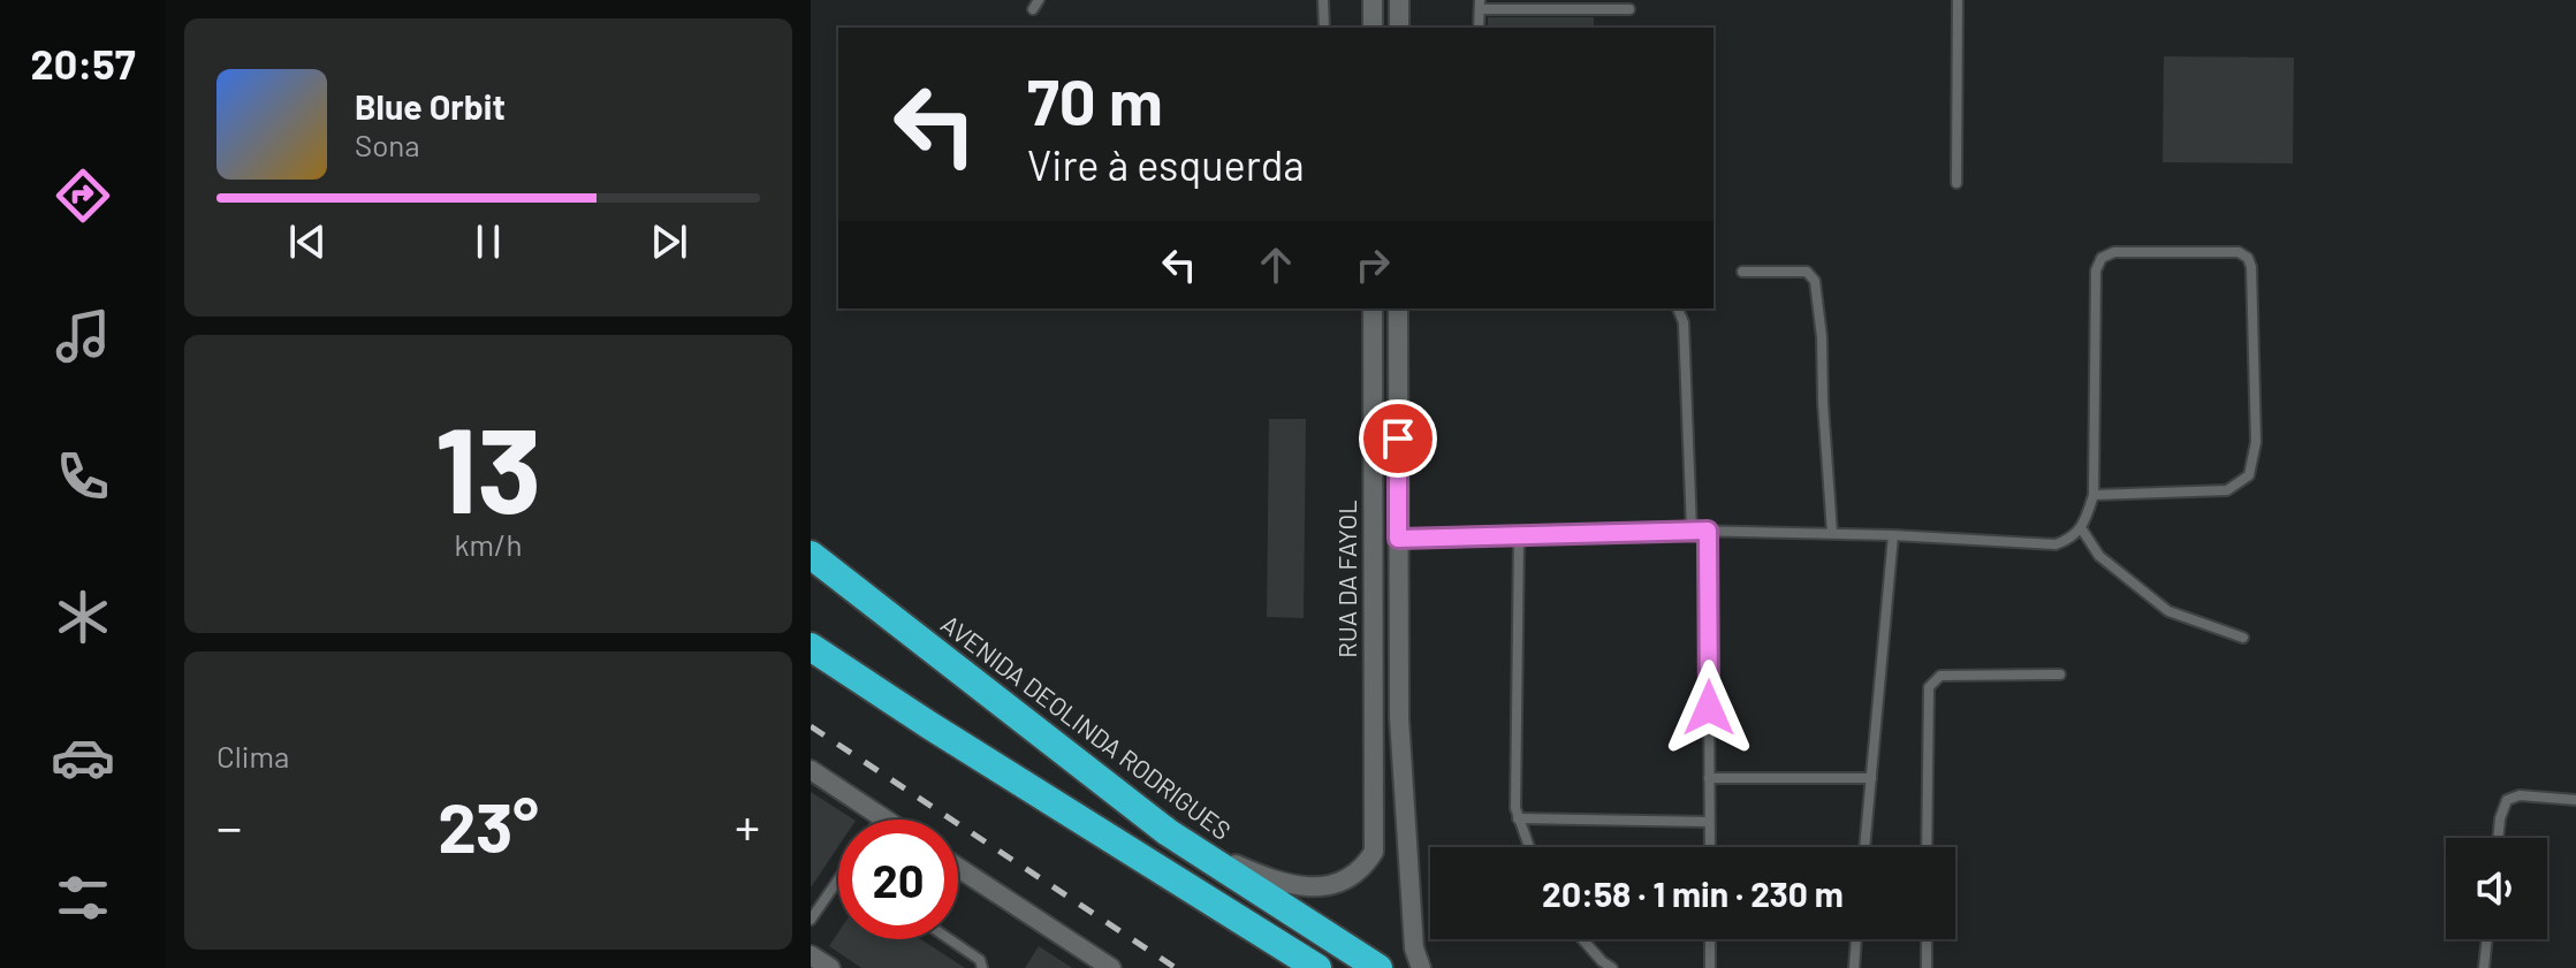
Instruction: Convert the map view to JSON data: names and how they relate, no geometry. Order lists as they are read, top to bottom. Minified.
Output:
{"streets":{"highway":["AVENIDA DEOLINDA RODRIGUES"],"street":["RUA DA FAYOL"]},"crossings":[["RUA DA FAYOL","AVENIDA DEOLINDA RODRIGUES"]],"page":{"tabs":"20:57","turn":["70 m","Vire à esquerda"],"song":["Blue Orbit","Sona"],"tile":[["13","km/h"],"Clima"],"heat":["−","23°","+"],"limit":"20","trip":"20:58 · 1 min · 230 m"}}
